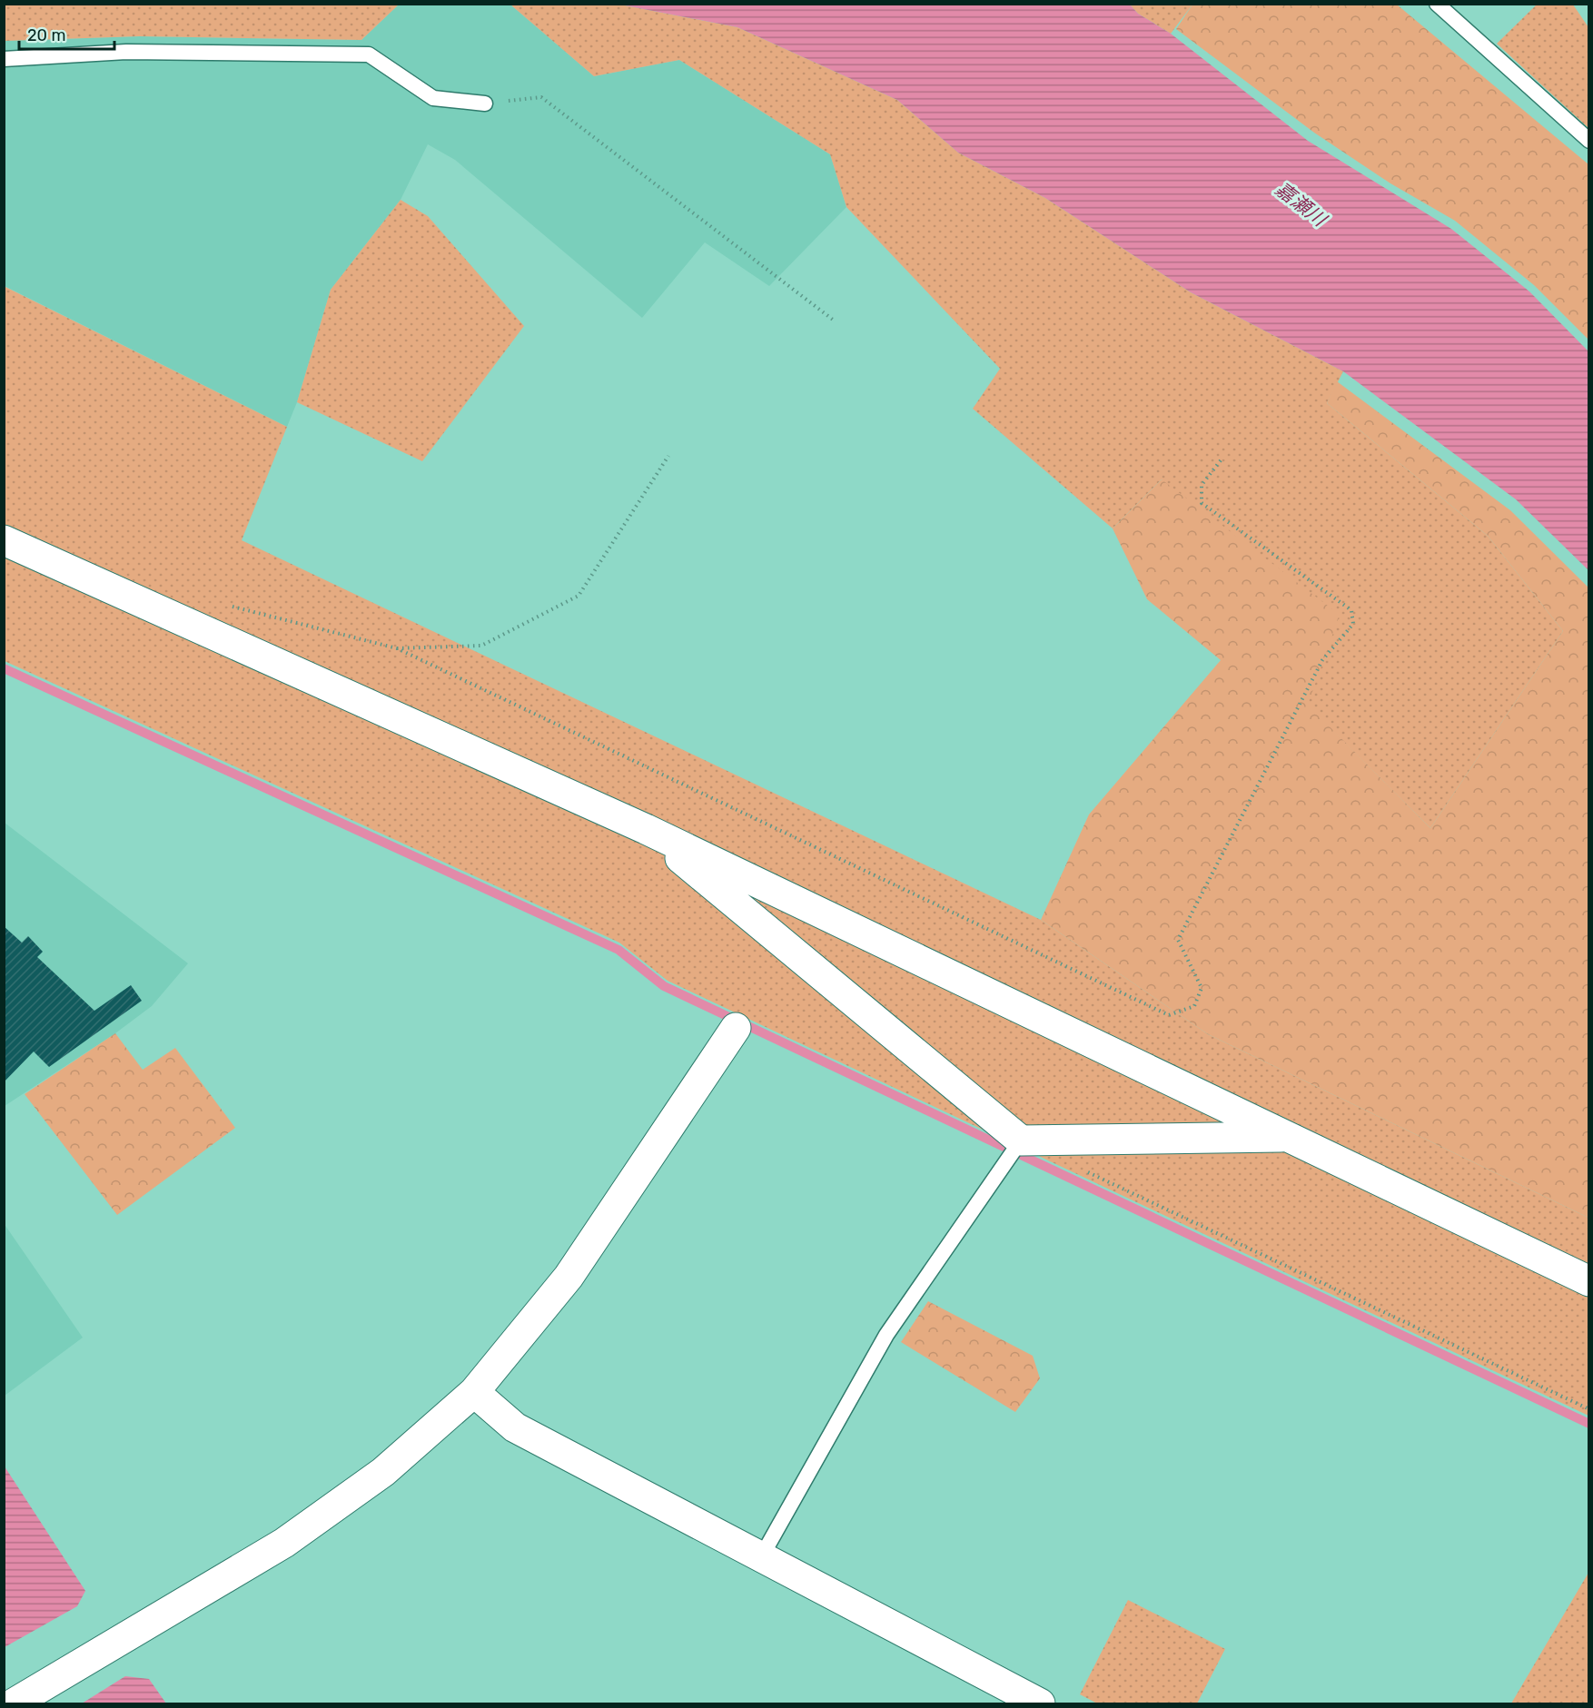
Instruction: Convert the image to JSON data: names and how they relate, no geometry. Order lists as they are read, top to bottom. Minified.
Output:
{"water":["嘉瀬川"],"scale_bar":"20 m"}
